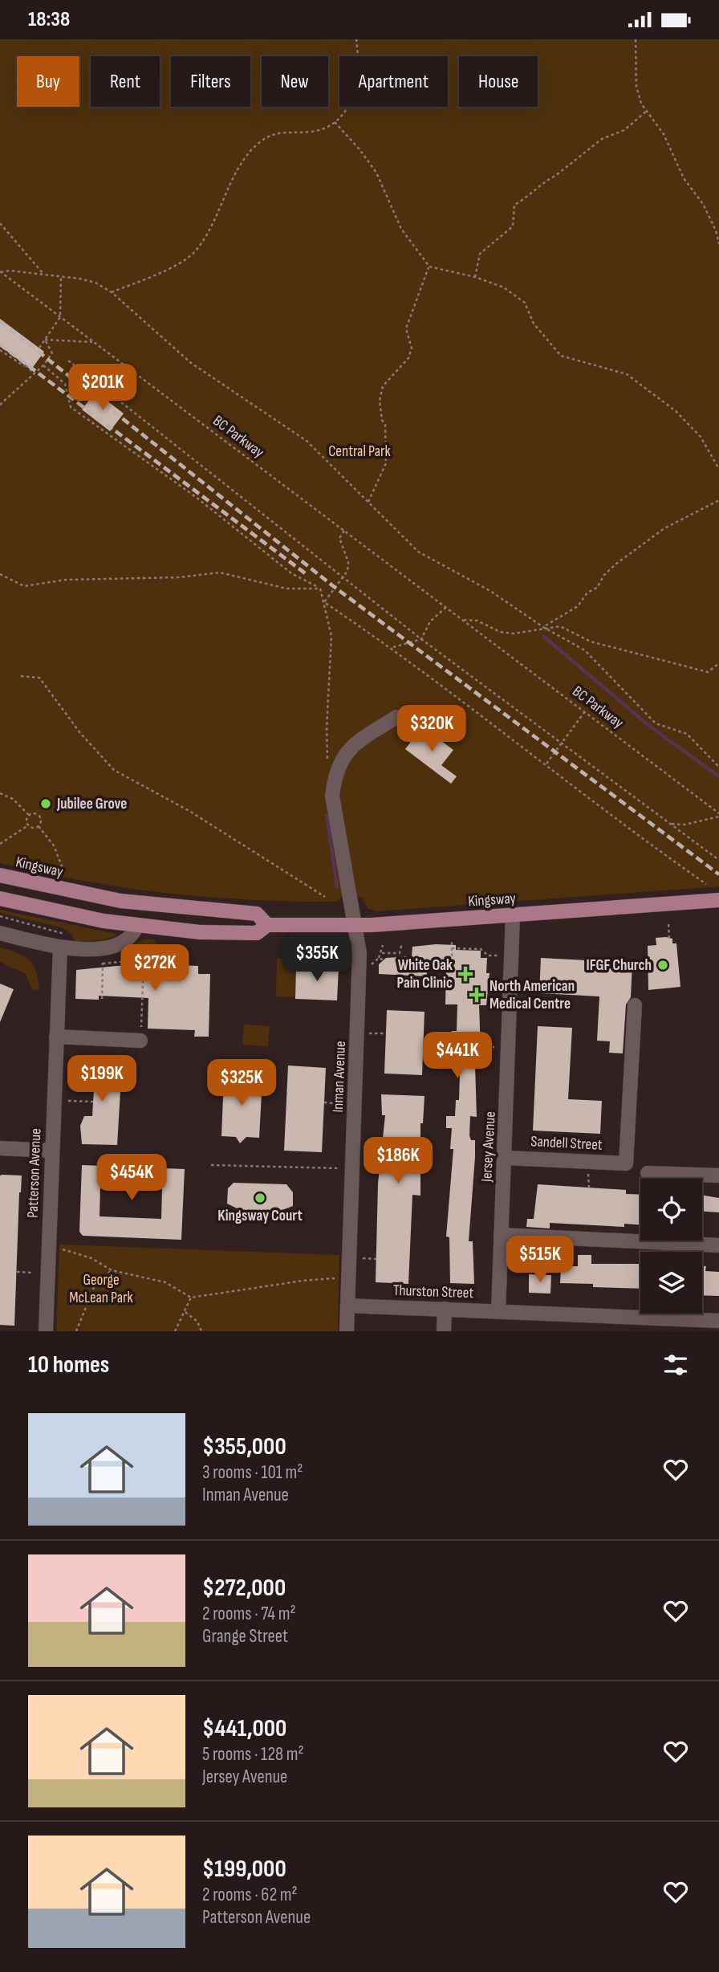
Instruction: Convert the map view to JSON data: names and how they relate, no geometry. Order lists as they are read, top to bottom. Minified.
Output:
{"streets":{"main road":["Kingsway"],"street":["Inman Avenue","Sandell Street","Jersey Avenue","Patterson Avenue","Thurston Street"],"path":["BC Parkway"]},"crossings":[["Kingsway","Inman Avenue"],["Kingsway","Jersey Avenue"],["Inman Avenue","Thurston Street"],["Sandell Street","Jersey Avenue"],["Jersey Avenue","Thurston Street"]],"parks":["Central Park","George McLean Park"],"places":{"other":["Jubilee Grove","IFGF Church","Kingsway Court"],"health":["White Oak Pain Clinic","North American Medical Centre"]},"page":{"status":"18:38","chip":["Buy","Rent","Filters","New","Apartment","House"],"price":["$201K","$320K","$355K","$272K","$441K","$199K","$325K","$186K","$454K","$515K"],"heading":"10 homes","list":[{"name":"$355,000","note":"3 rooms · 101 m² · Inman Avenue"},{"name":"$272,000","note":"2 rooms · 74 m² · Grange Street"},{"name":"$441,000","note":"5 rooms · 128 m² · Jersey Avenue"},{"name":"$199,000","note":"2 rooms · 62 m² · Patterson Avenue"}]}}
